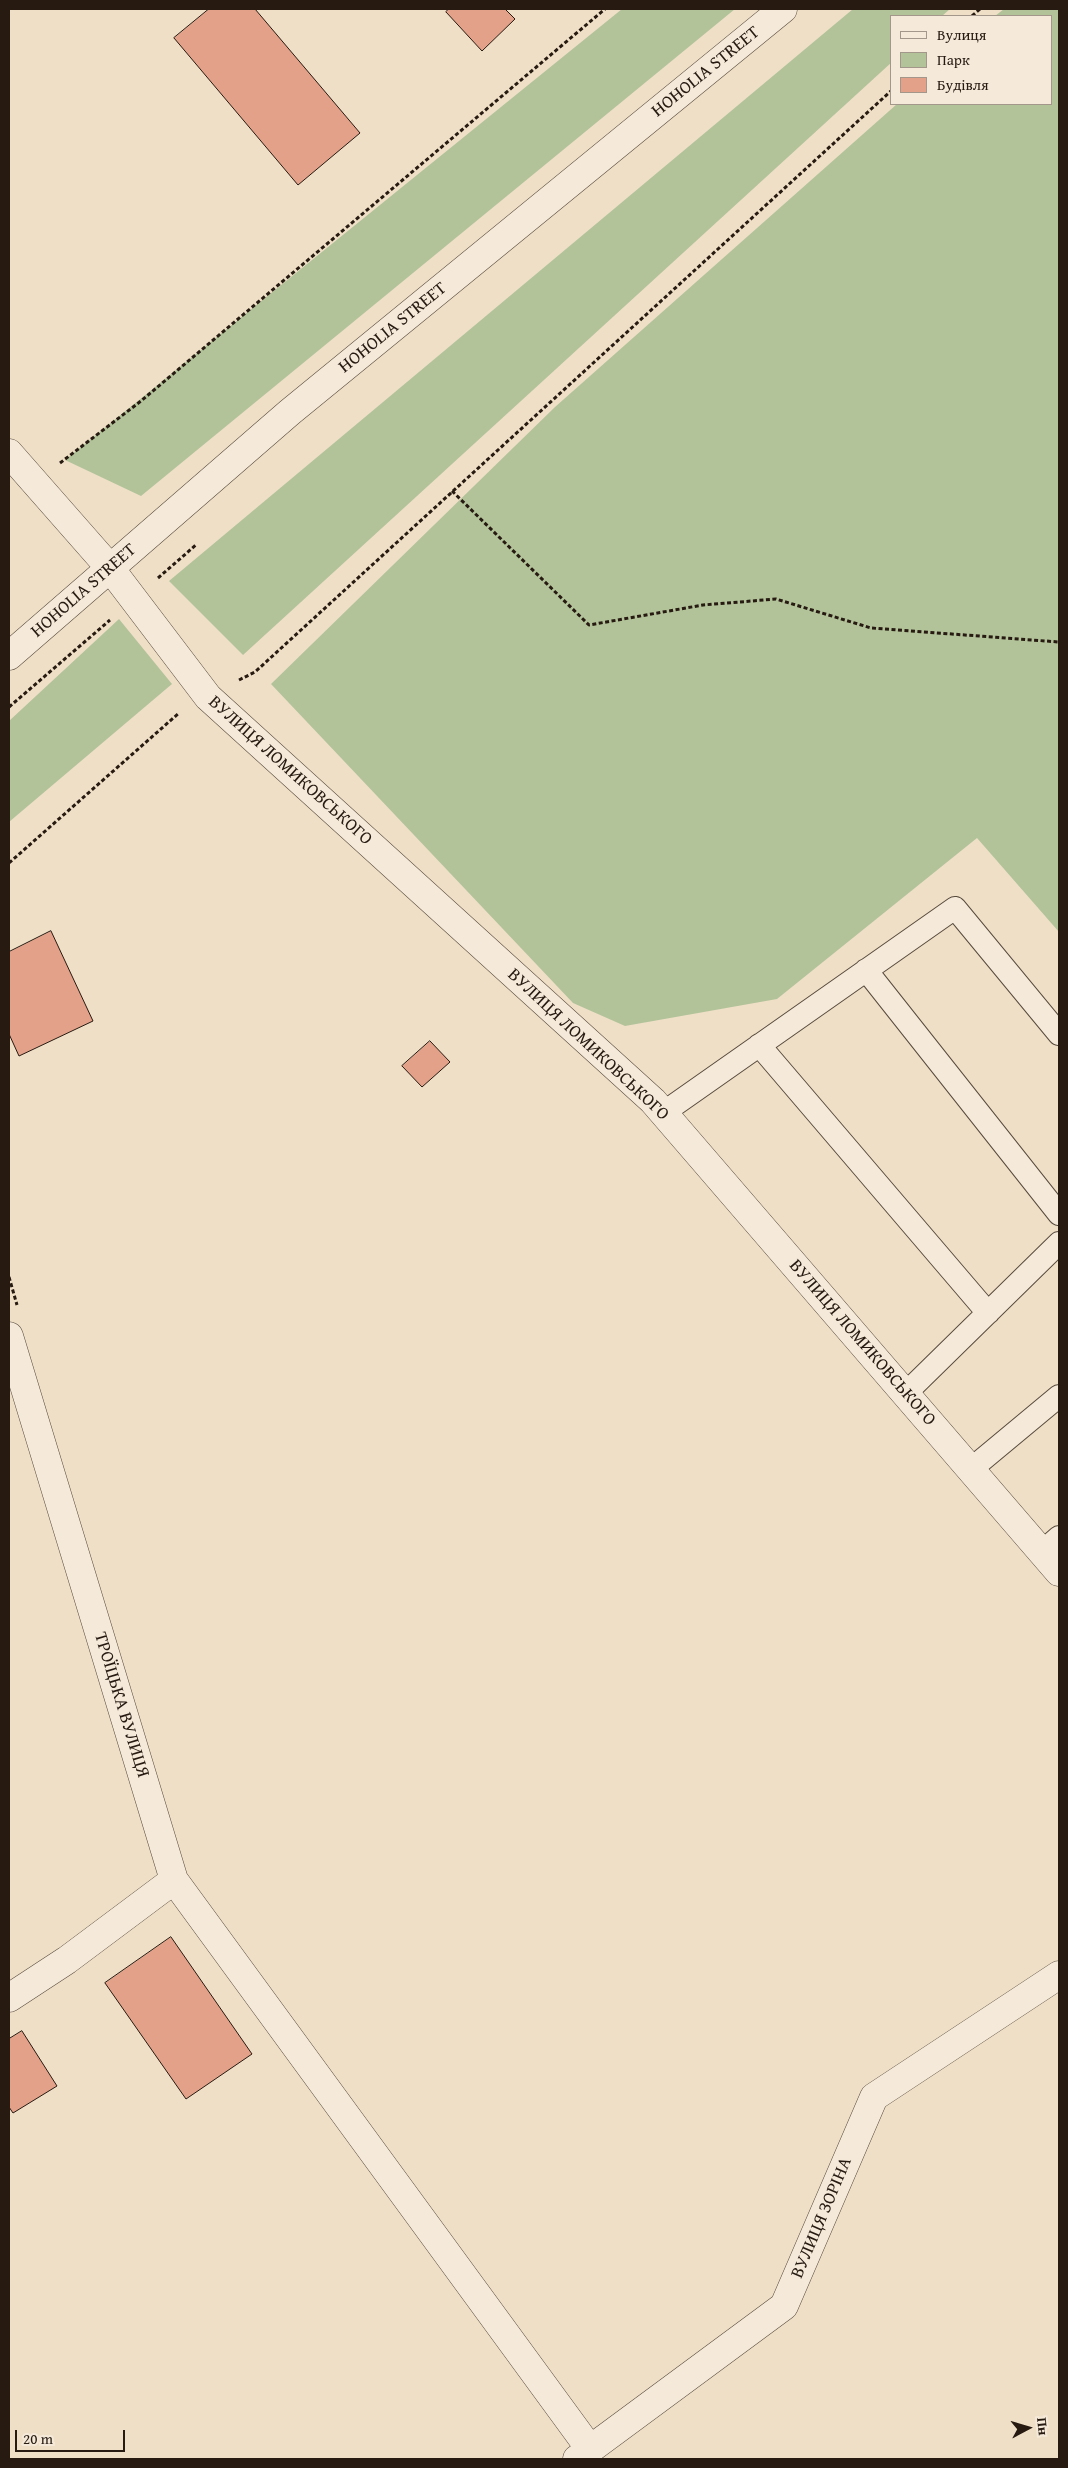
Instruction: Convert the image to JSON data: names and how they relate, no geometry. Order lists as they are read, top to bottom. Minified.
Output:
{"streets":{"street":["HOHOLIA STREET","ВУЛИЦЯ ЛОМИКОВСЬКОГО","ТРОЇЦЬКА ВУЛИЦЯ","ВУЛИЦЯ ЗОРІНА"]},"crossings":[["HOHOLIA STREET","ВУЛИЦЯ ЛОМИКОВСЬКОГО"],["ТРОЇЦЬКА ВУЛИЦЯ","ВУЛИЦЯ ЗОРІНА"]],"legend":["Вулиця","Парк","Будівля"],"scale_bar":"20 m","north":"right"}
